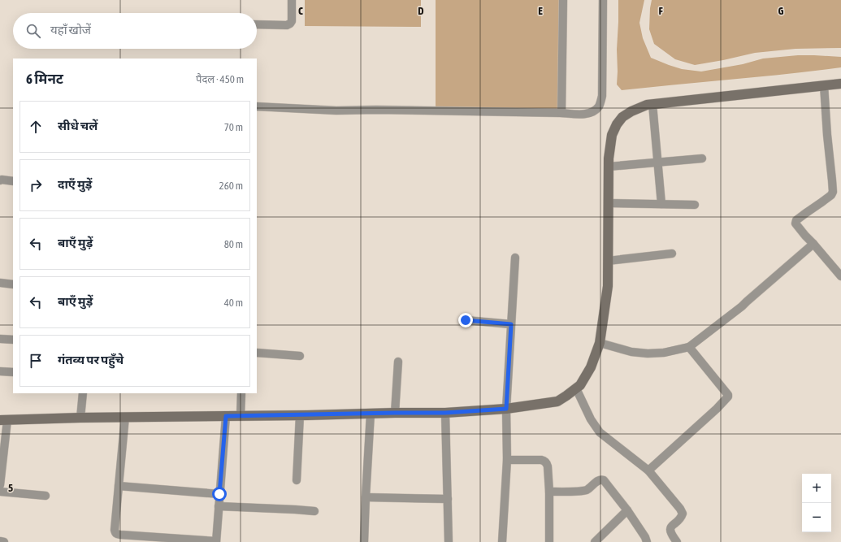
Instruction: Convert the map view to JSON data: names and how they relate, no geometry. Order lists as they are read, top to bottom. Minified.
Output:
{"page":{"search":"यहाँ खोजें","heading":["6 मिनट","पैदल · 450 m"],"list":[["सीधे चलें","70 m"],["दाएँ मुड़ें","260 m"],["बाएँ मुड़ें","80 m"],["बाएँ मुड़ें","40 m"],"गंतव्य पर पहुँचे"],"map_buttons":["+","−"]},"grid":{"columns":["C","D","E","F","G"],"rows":["5"]}}
